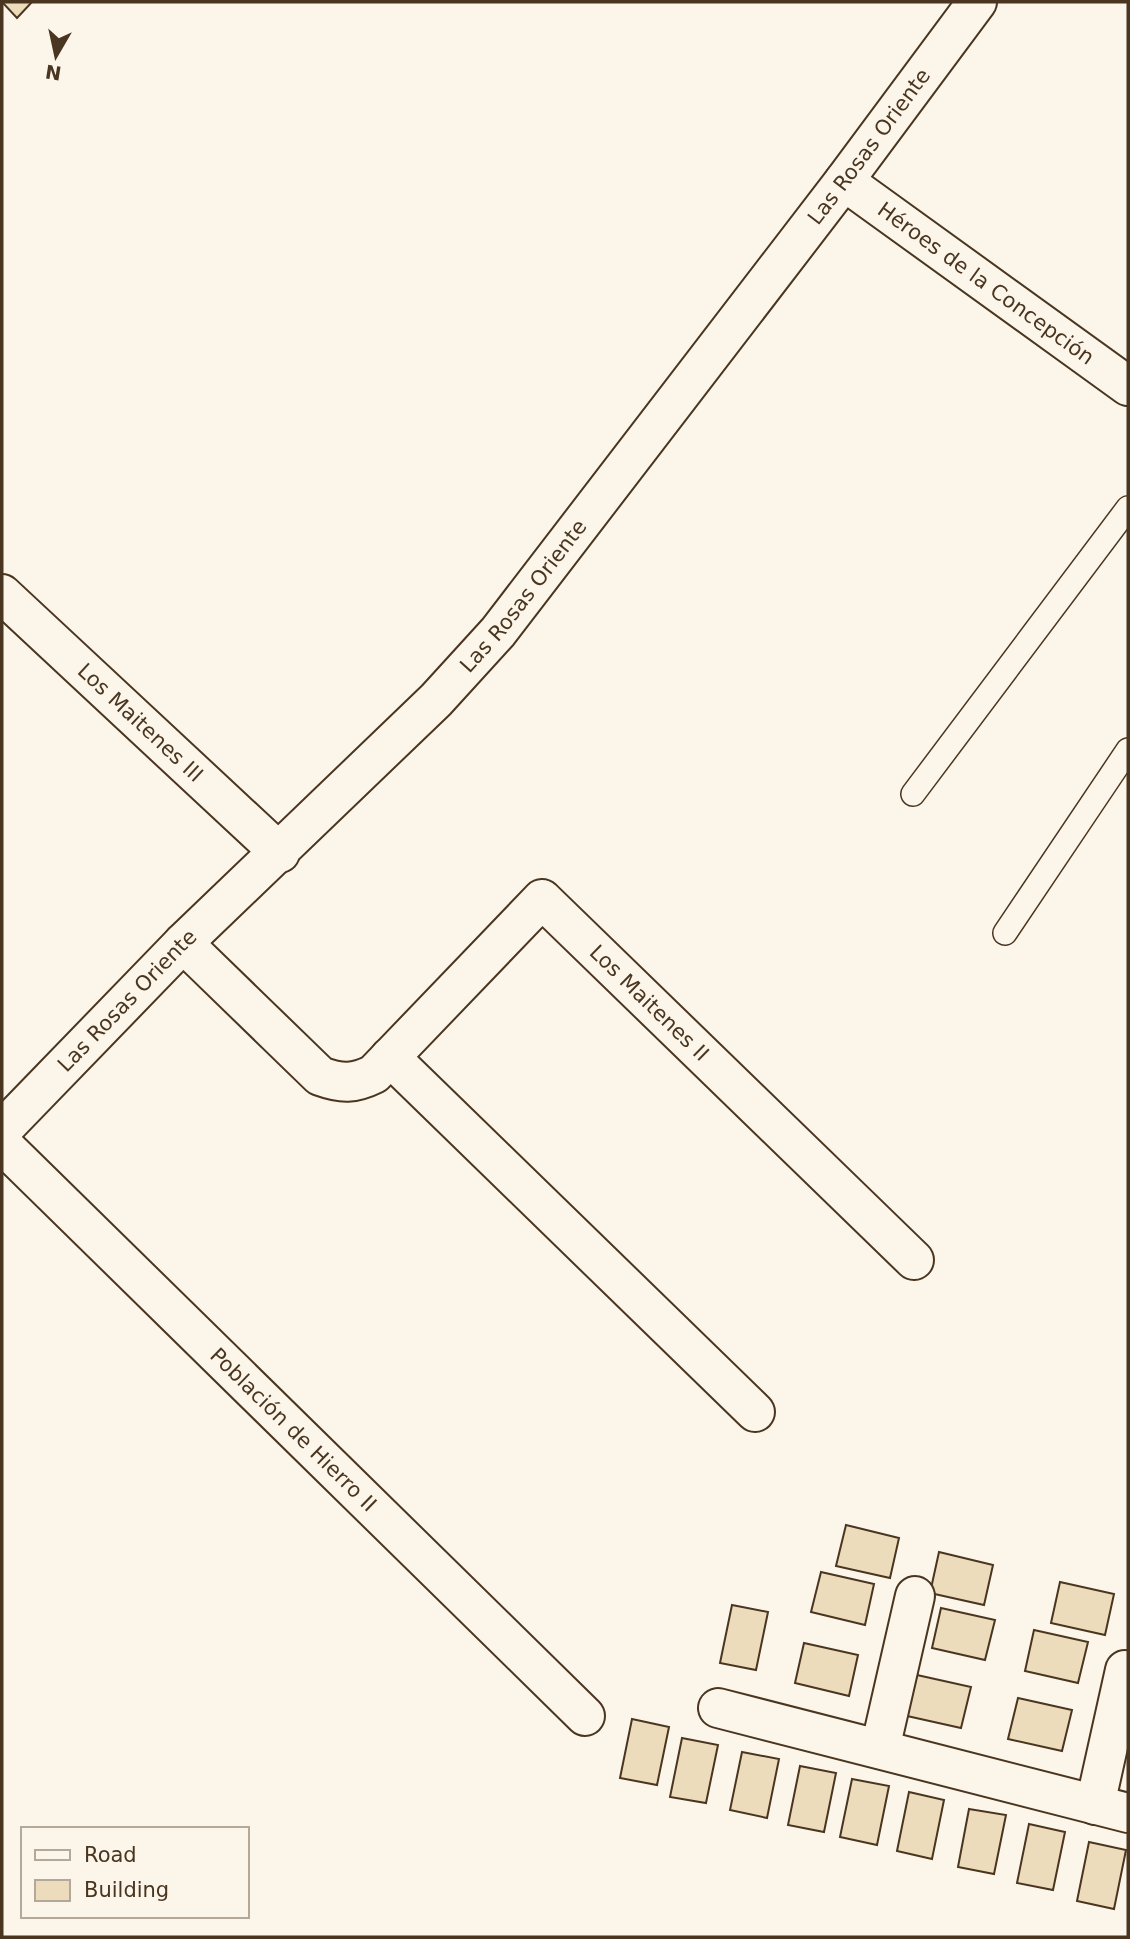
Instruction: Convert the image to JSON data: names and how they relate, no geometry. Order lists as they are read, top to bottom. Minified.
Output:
{"streets":{"street":["Las Rosas Oriente","Héroes de la Concepción","Los Maitenes III","Los Maitenes II","Población de Hierro II"]},"crossings":[["Las Rosas Oriente","Héroes de la Concepción"],["Las Rosas Oriente","Los Maitenes III"],["Las Rosas Oriente","Los Maitenes II"]],"legend":["Road","Building"],"north":"bottom"}
